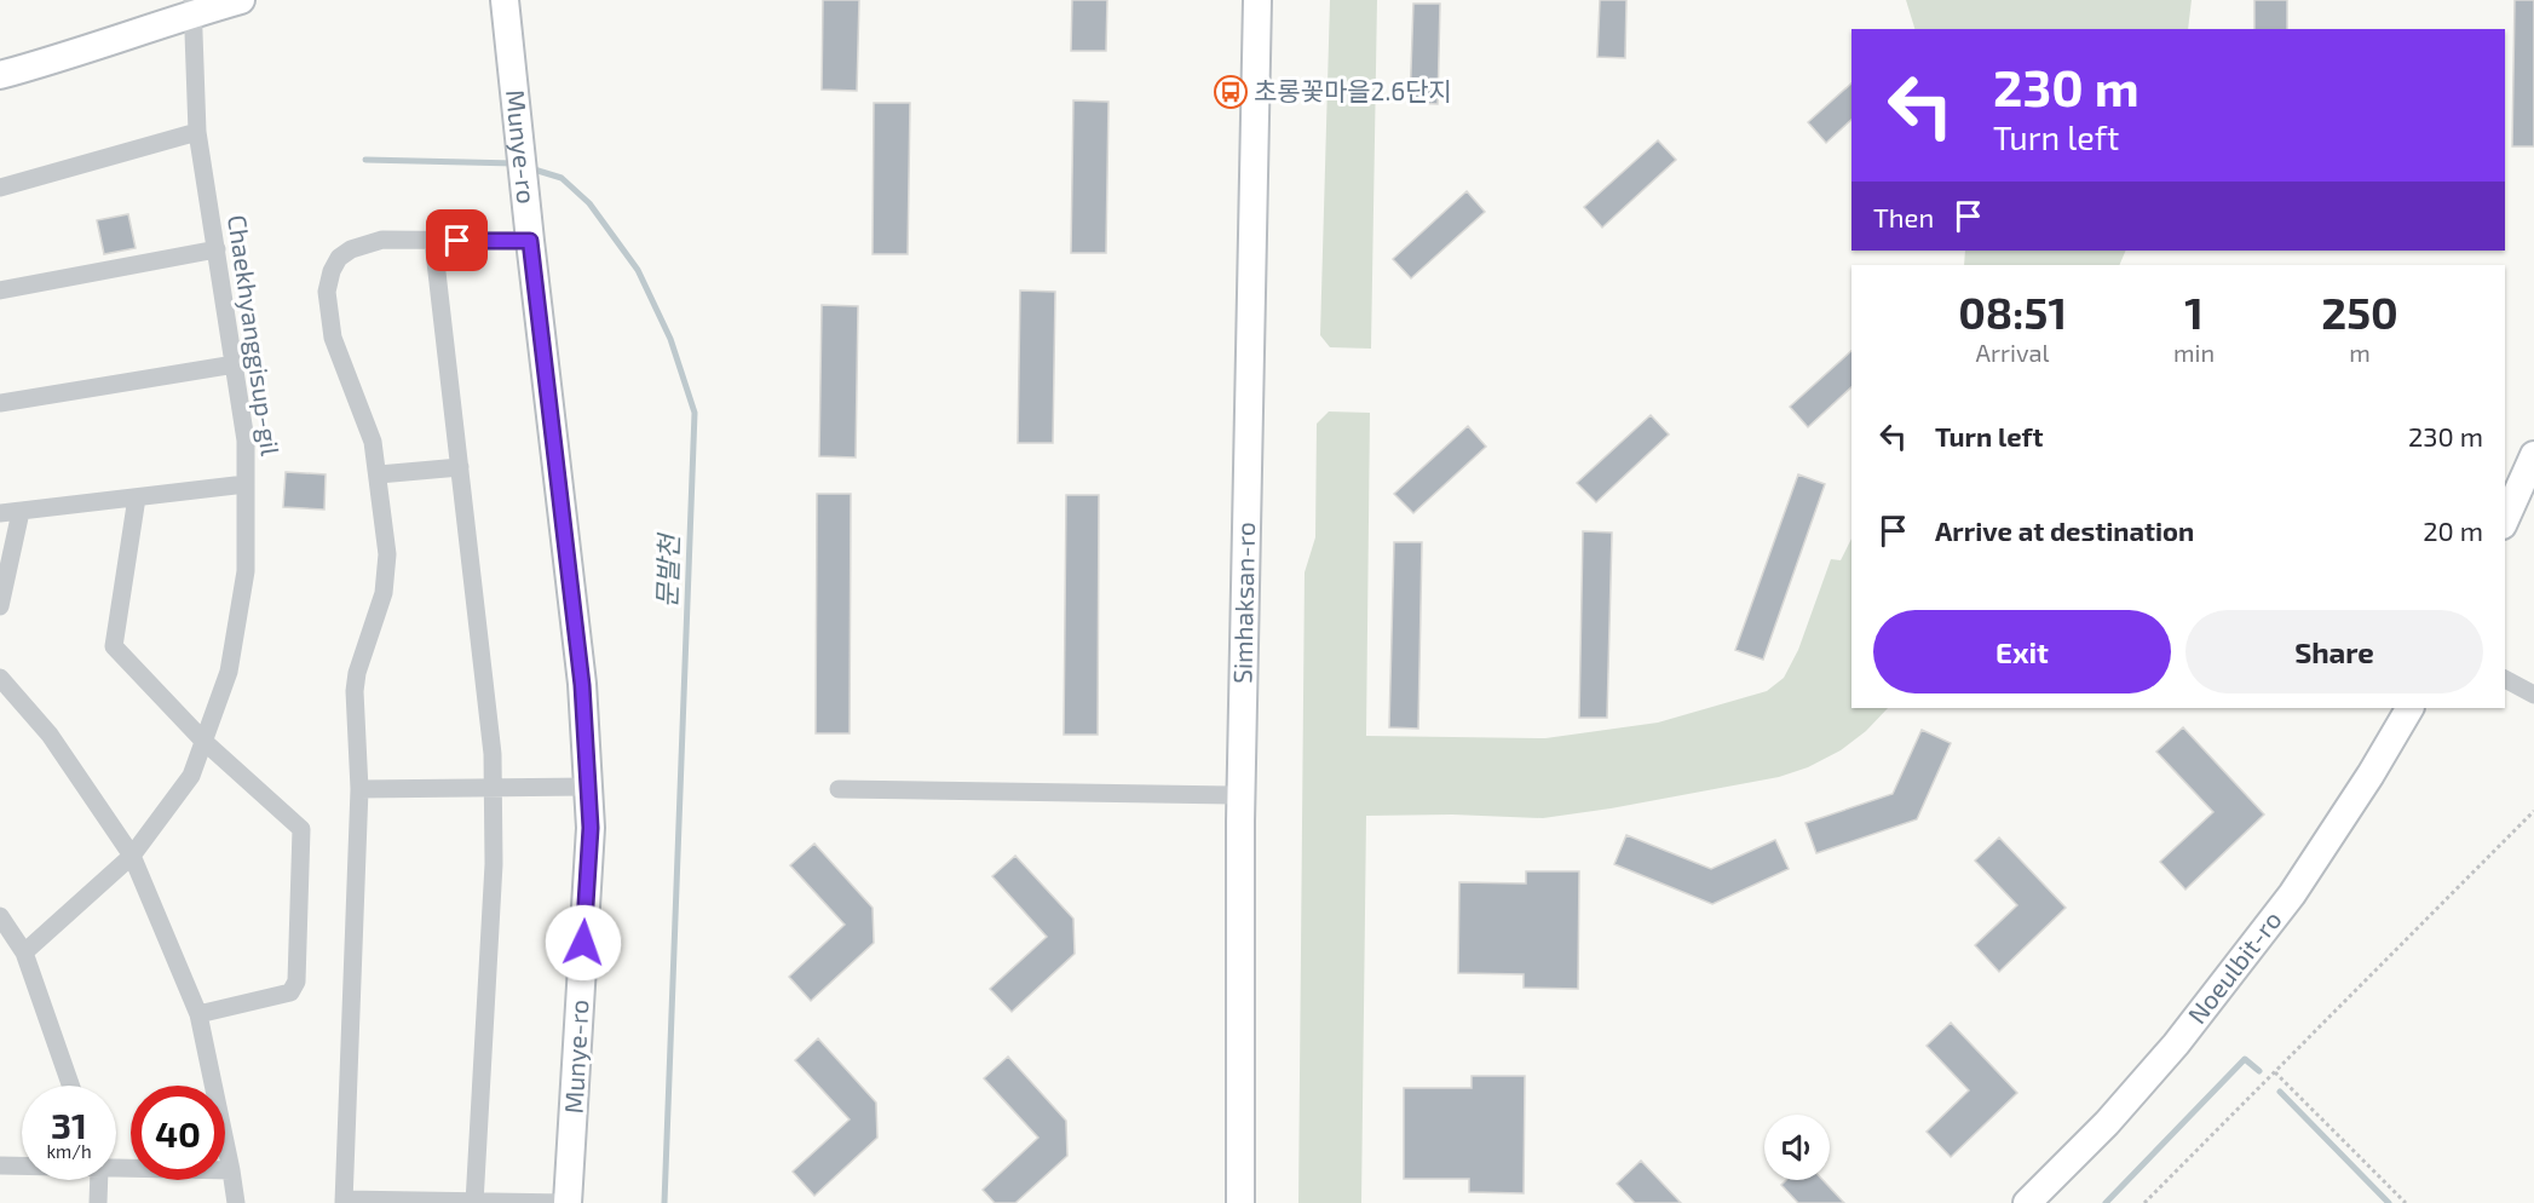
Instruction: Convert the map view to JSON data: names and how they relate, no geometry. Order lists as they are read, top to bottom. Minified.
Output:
{"streets":{"street":["Munye-ro","Chaekhyanggisup-gil","Simhaksan-ro","Noeulbit-ro"]},"water":["문발천"],"places":{"bus stop":["초롱꽃마을2.6단지"]},"page":{"turn":["230 m","Turn left"],"then":"Then","eta":["08:51","Arrival","1","min","250","m"],"list":[{"name":"Turn left","value":"230 m"},{"name":"Arrive at destination","value":"20 m"}],"buttons":["Exit","Share"],"speed":"31 km/h","limit":"40"}}
